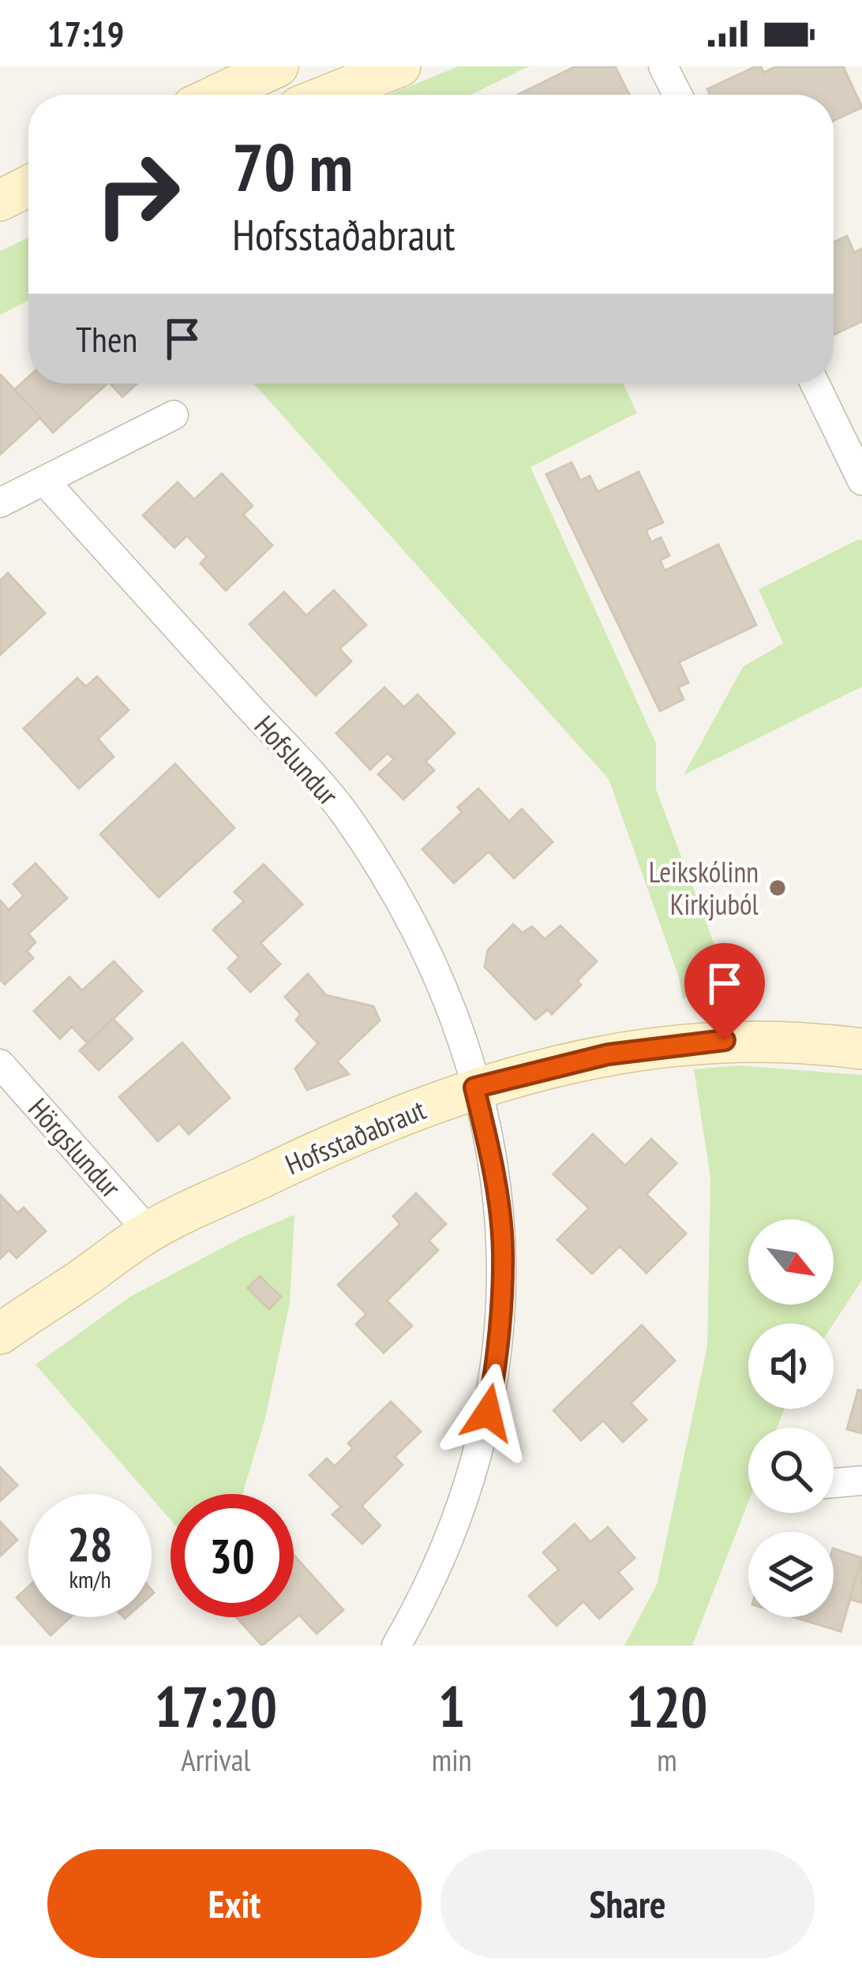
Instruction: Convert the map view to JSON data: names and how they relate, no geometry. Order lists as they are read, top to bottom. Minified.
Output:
{"streets":{"street":["Hofslundur","Hofsstaðabraut","Hörgslundur"]},"crossings":[["Hofslundur","Hofsstaðabraut"],["Hofsstaðabraut","Hörgslundur"]],"places":["Leikskólinn Kirkjuból"],"north":"bottom right","page":{"status":"17:19","turn":["70 m","Hofsstaðabraut"],"then":"Then","speed":"28 km/h","limit":"30","eta":["17:20","Arrival","1","min","120","m"],"buttons":["Exit","Share"]}}
